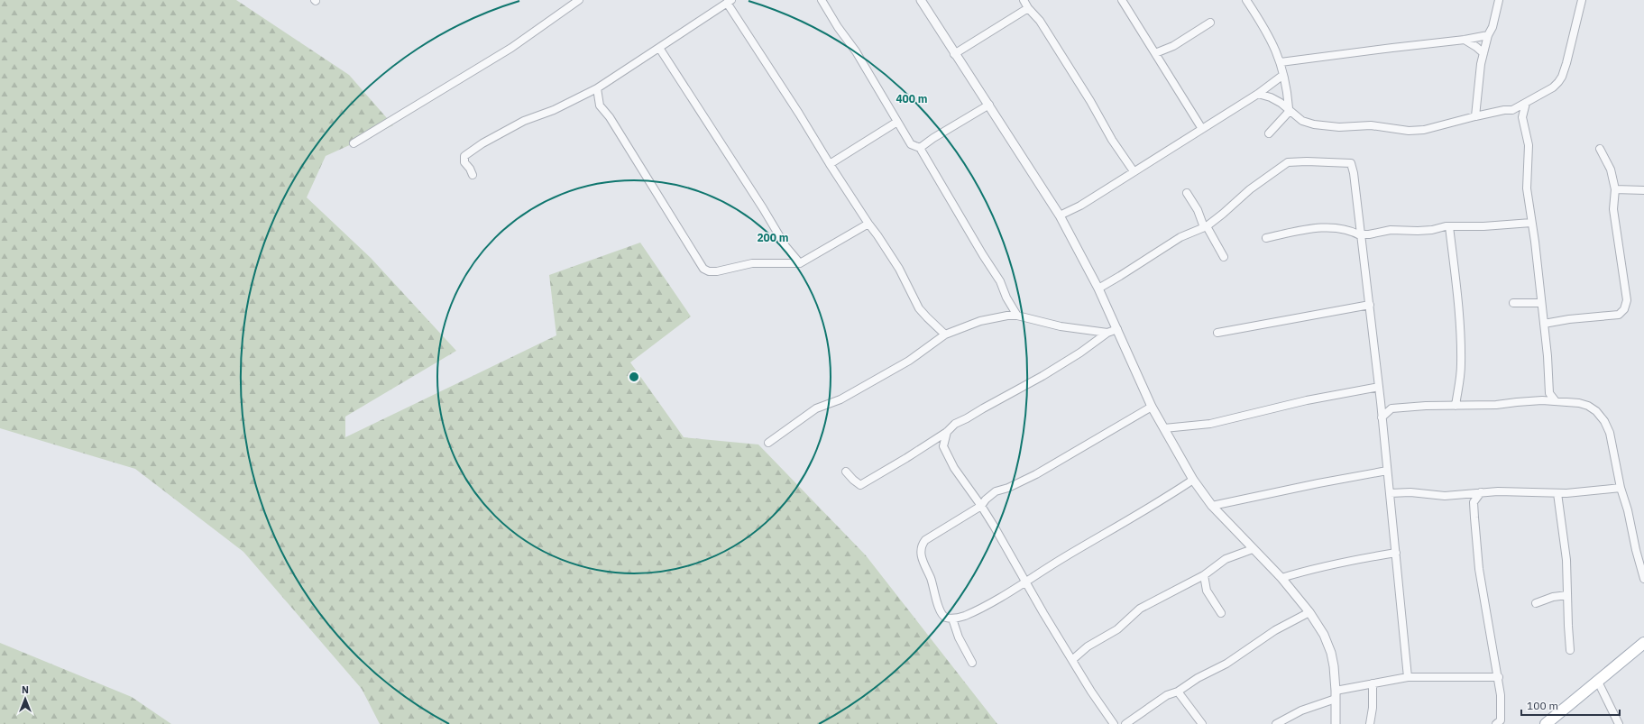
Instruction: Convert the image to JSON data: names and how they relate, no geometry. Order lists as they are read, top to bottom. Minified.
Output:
{"scale_bar":"100 m","north":"top","rings":["400 m","200 m"]}
